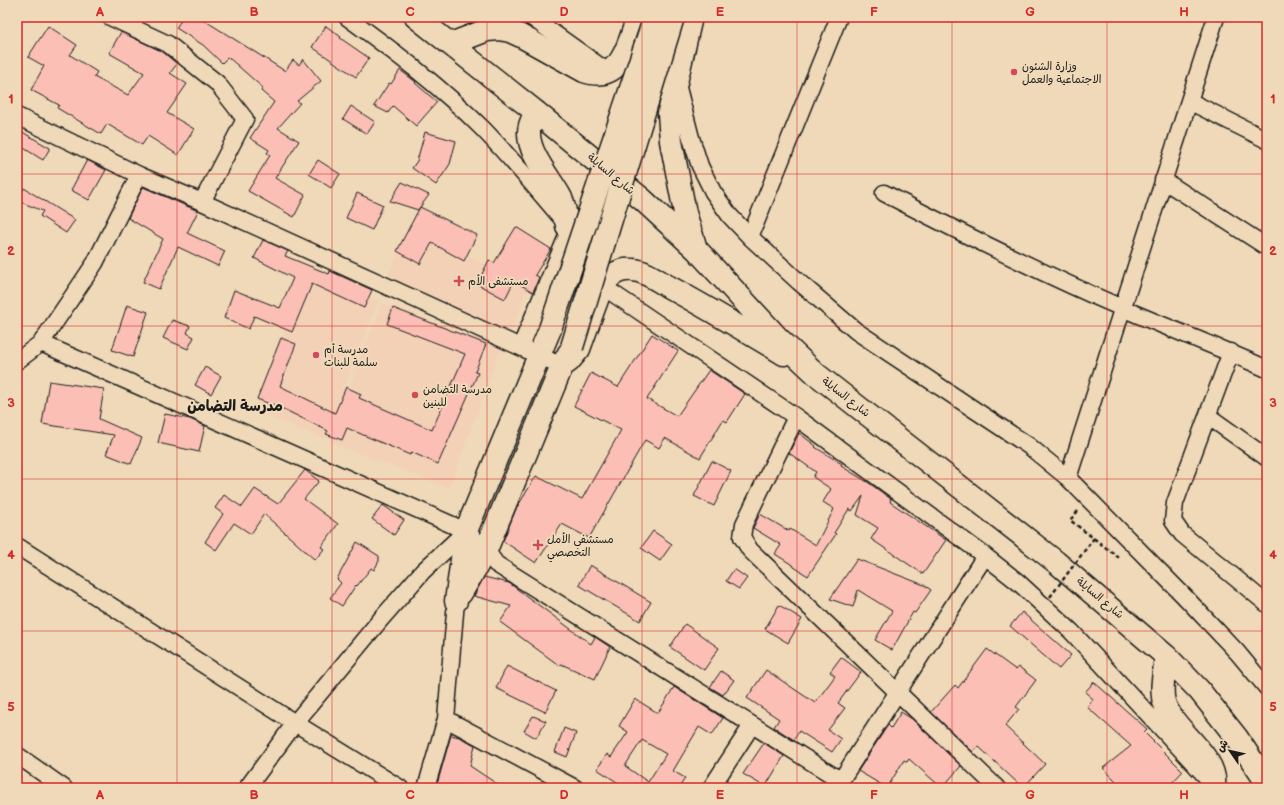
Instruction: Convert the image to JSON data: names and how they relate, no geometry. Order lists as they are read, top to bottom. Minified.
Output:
{"streets":{"main road":["شارع السايلة"]},"districts":["مدرسة التضامن"],"places":{"other":["وزارة الشئون الاجتماعية والعمل","مدرسة أم سلمة للبنات","مدرسة التضامن للبنين"],"health":["مستشفى الأم","مستشفى الأمل التخصصي"]},"north":"top left","grid":{"columns":["A","B","C","D","E","F","G","H"],"rows":["1","2","3","4","5"]}}
